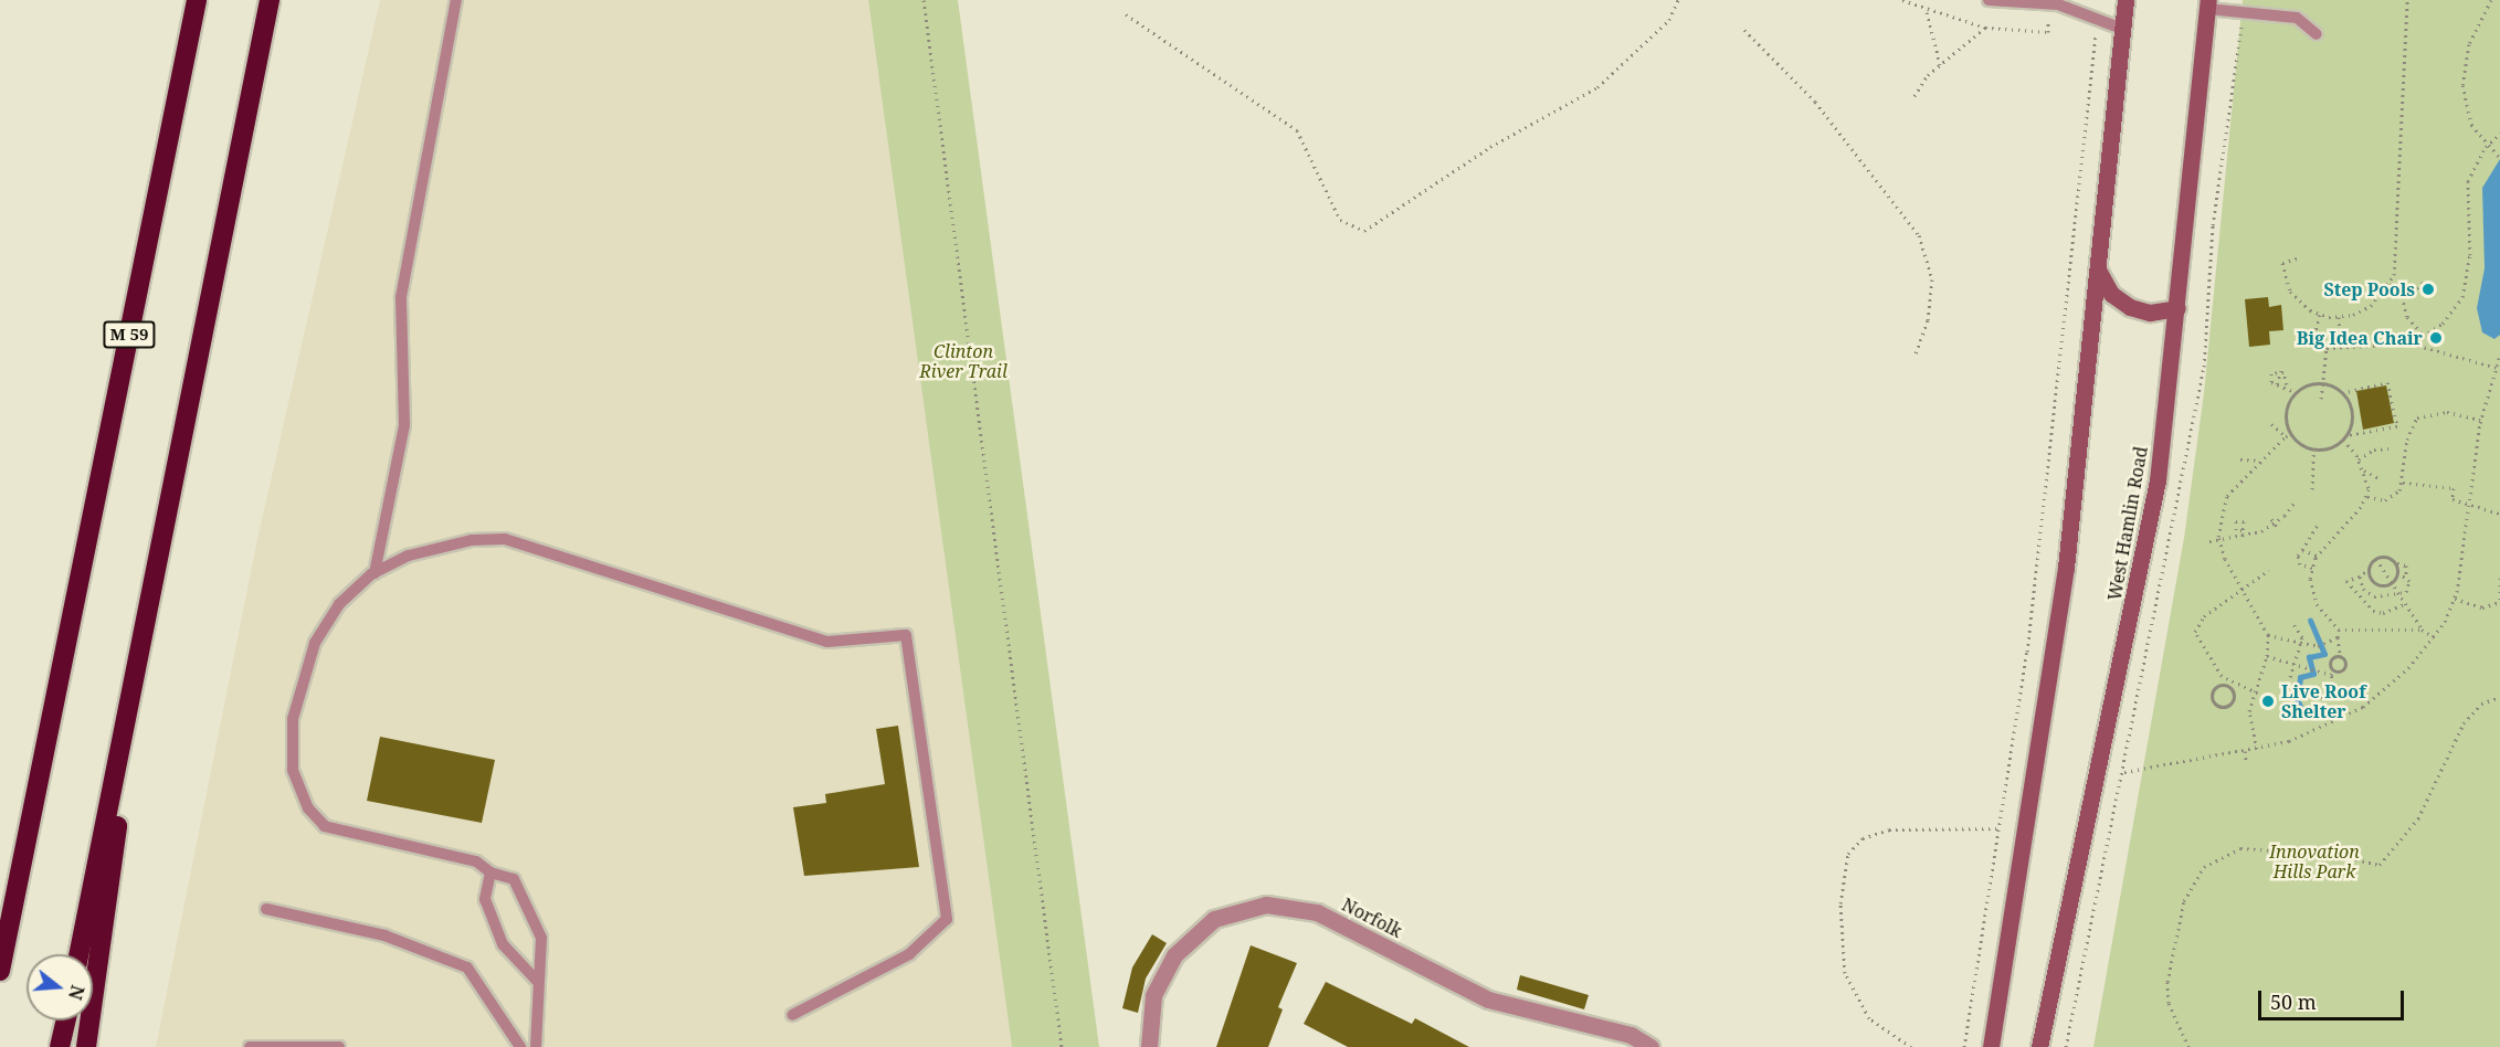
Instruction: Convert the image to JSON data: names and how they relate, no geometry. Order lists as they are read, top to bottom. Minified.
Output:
{"streets":{"highway":["M 59"],"main road":["West Hamlin Road"],"street":["Norfolk"]},"parks":["Clinton River Trail","Innovation Hills Park"],"places":["Step Pools","Big Idea Chair","Live Roof Shelter"],"scale_bar":"50 m","north":"right"}
